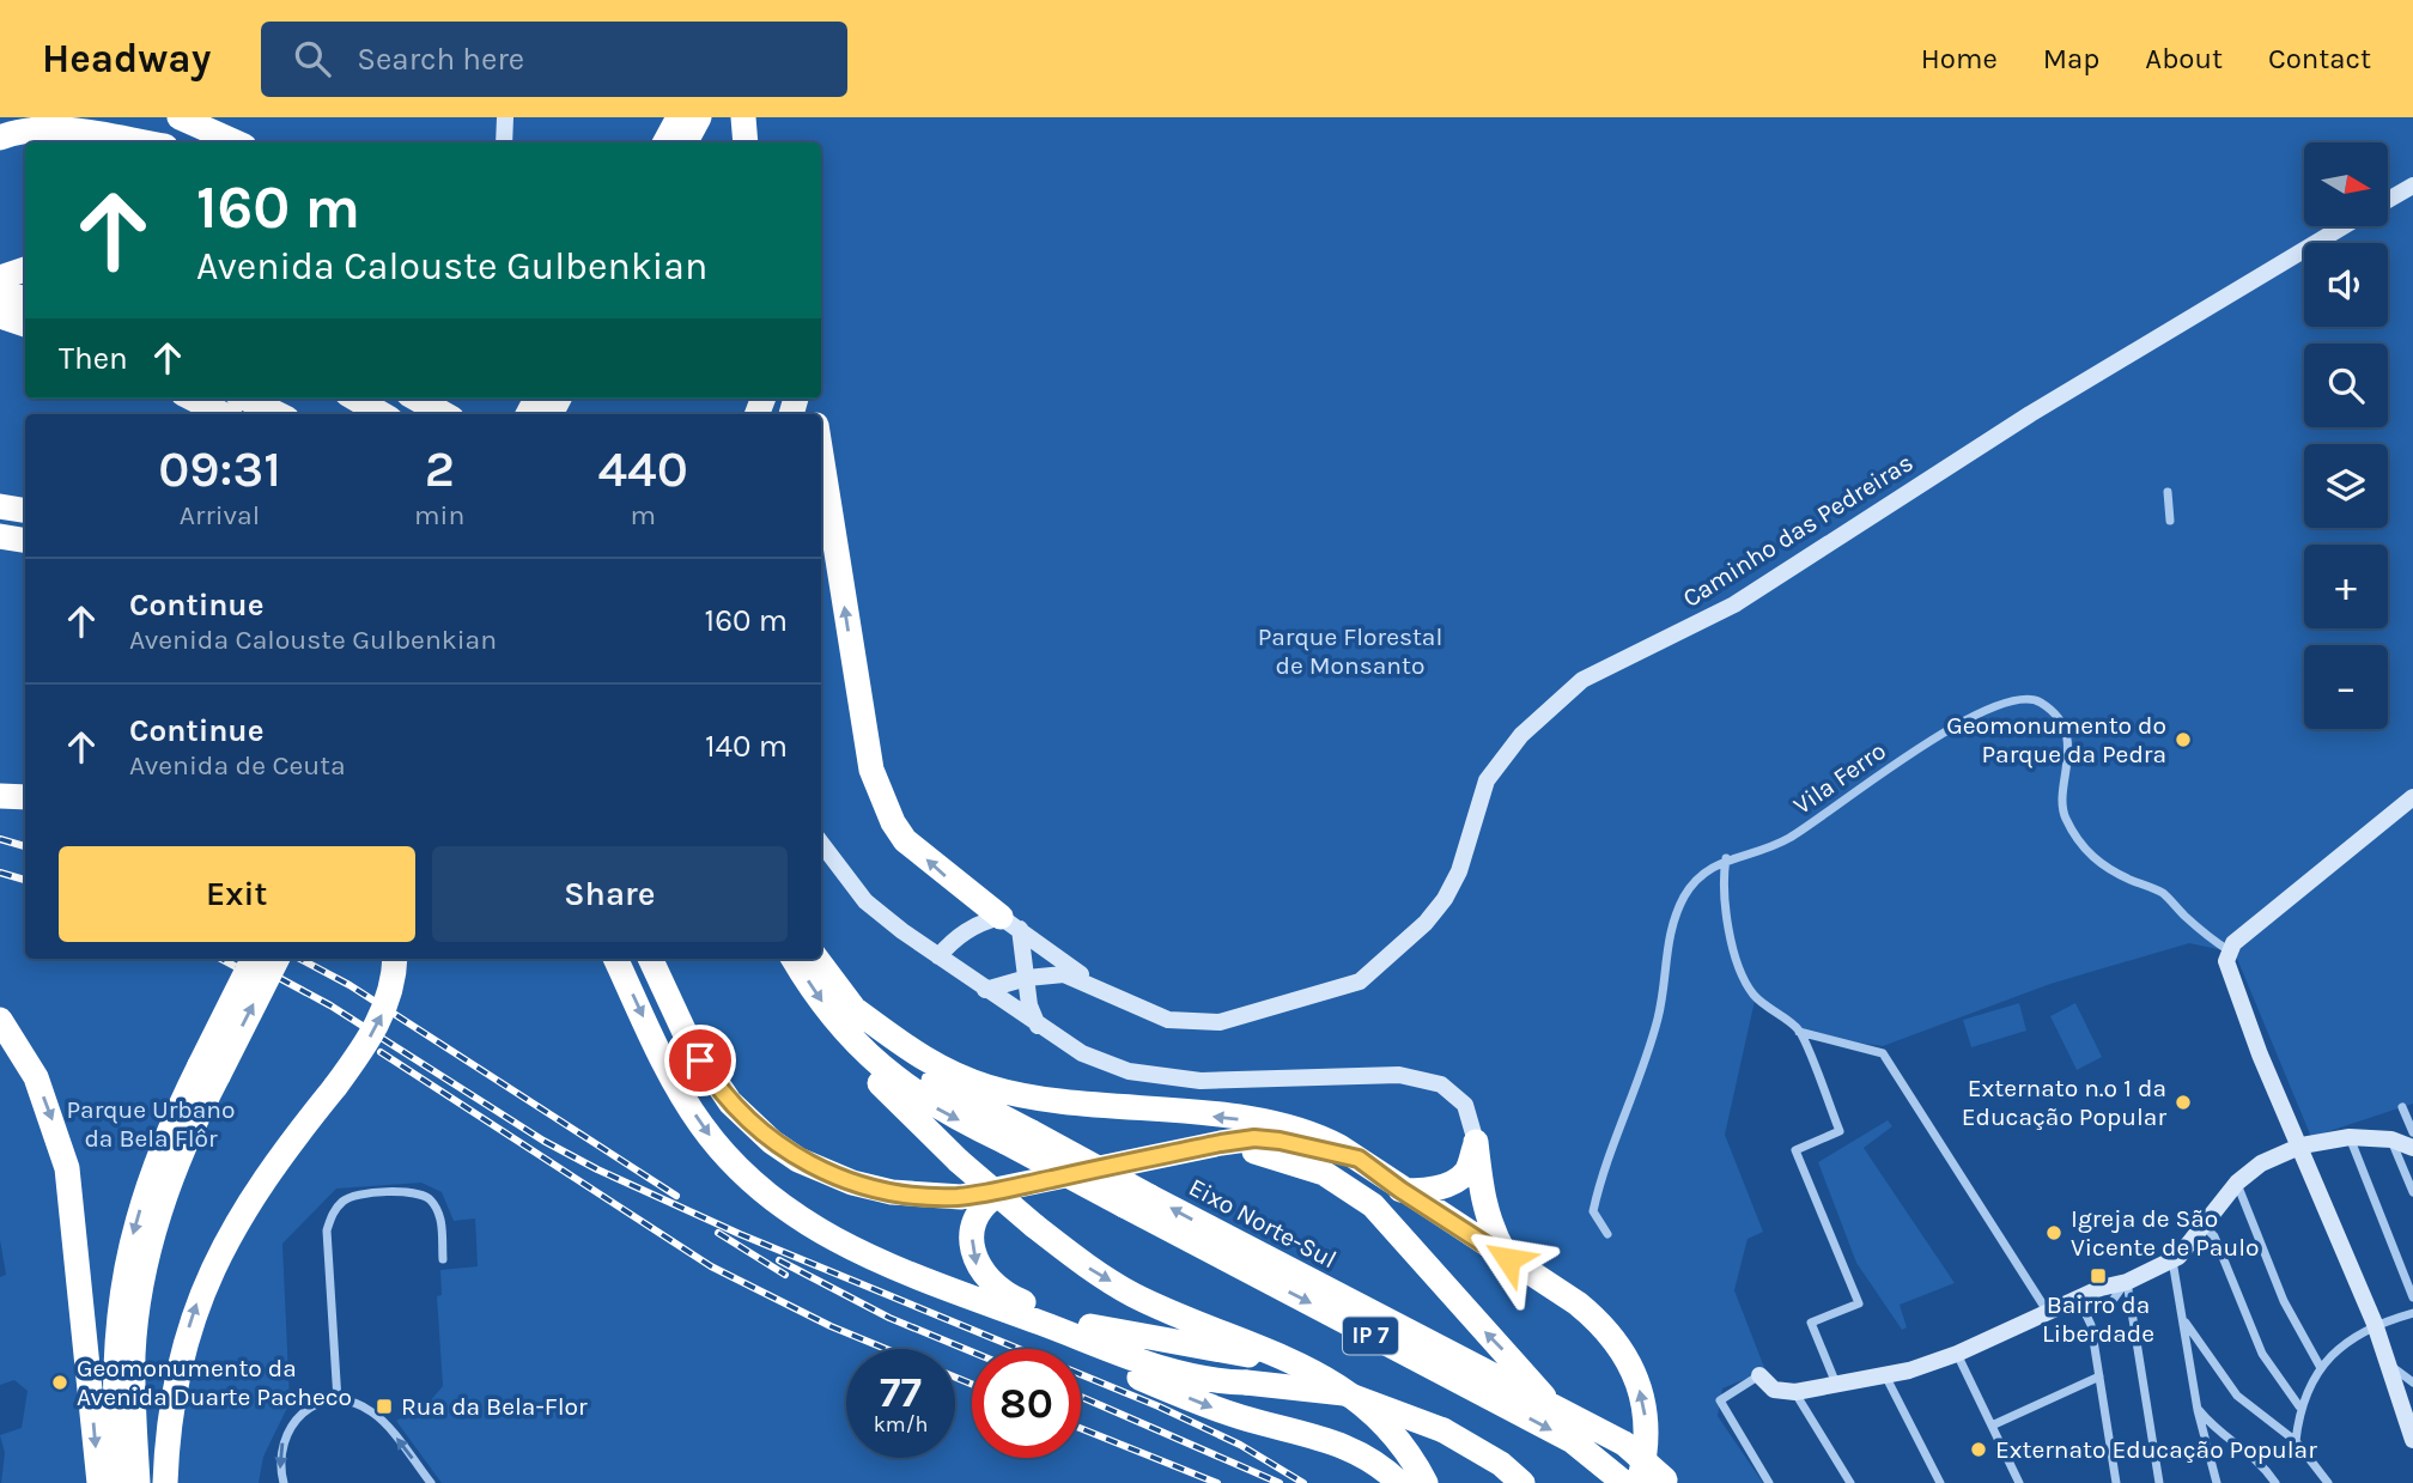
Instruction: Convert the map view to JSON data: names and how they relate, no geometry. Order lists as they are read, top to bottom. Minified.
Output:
{"streets":{"highway":["Eixo Norte-Sul","IP 7"],"street":["Caminho das Pedreiras","Vila Ferro"]},"parks":["Parque Florestal de Monsanto","Parque Urbano da Bela Flôr"],"places":{"other":["Geomonumento do Parque da Pedra","Externato n.º 1 da Educação Popular","Igreja de São Vicente de Paulo","Geomonumento da Avenida Duarte Pacheco","Externato Educação Popular"],"transit":["Bairro da Liberdade","Rua da Bela-Flor"]},"north":"right","page":{"header":"Headway","search":"Search here","nav":["Home","Map","About","Contact"],"map_buttons":["+","−"],"turn":["160 m","Avenida Calouste Gulbenkian"],"then":"Then","eta":["09:31","Arrival","2","min","440","m"],"list":[{"name":"Continue","note":"Avenida Calouste Gulbenkian","value":"160 m"},{"name":"Continue","note":"Avenida de Ceuta","value":"140 m"}],"buttons":["Exit","Share"],"speed":"77 km/h","limit":"80"}}
